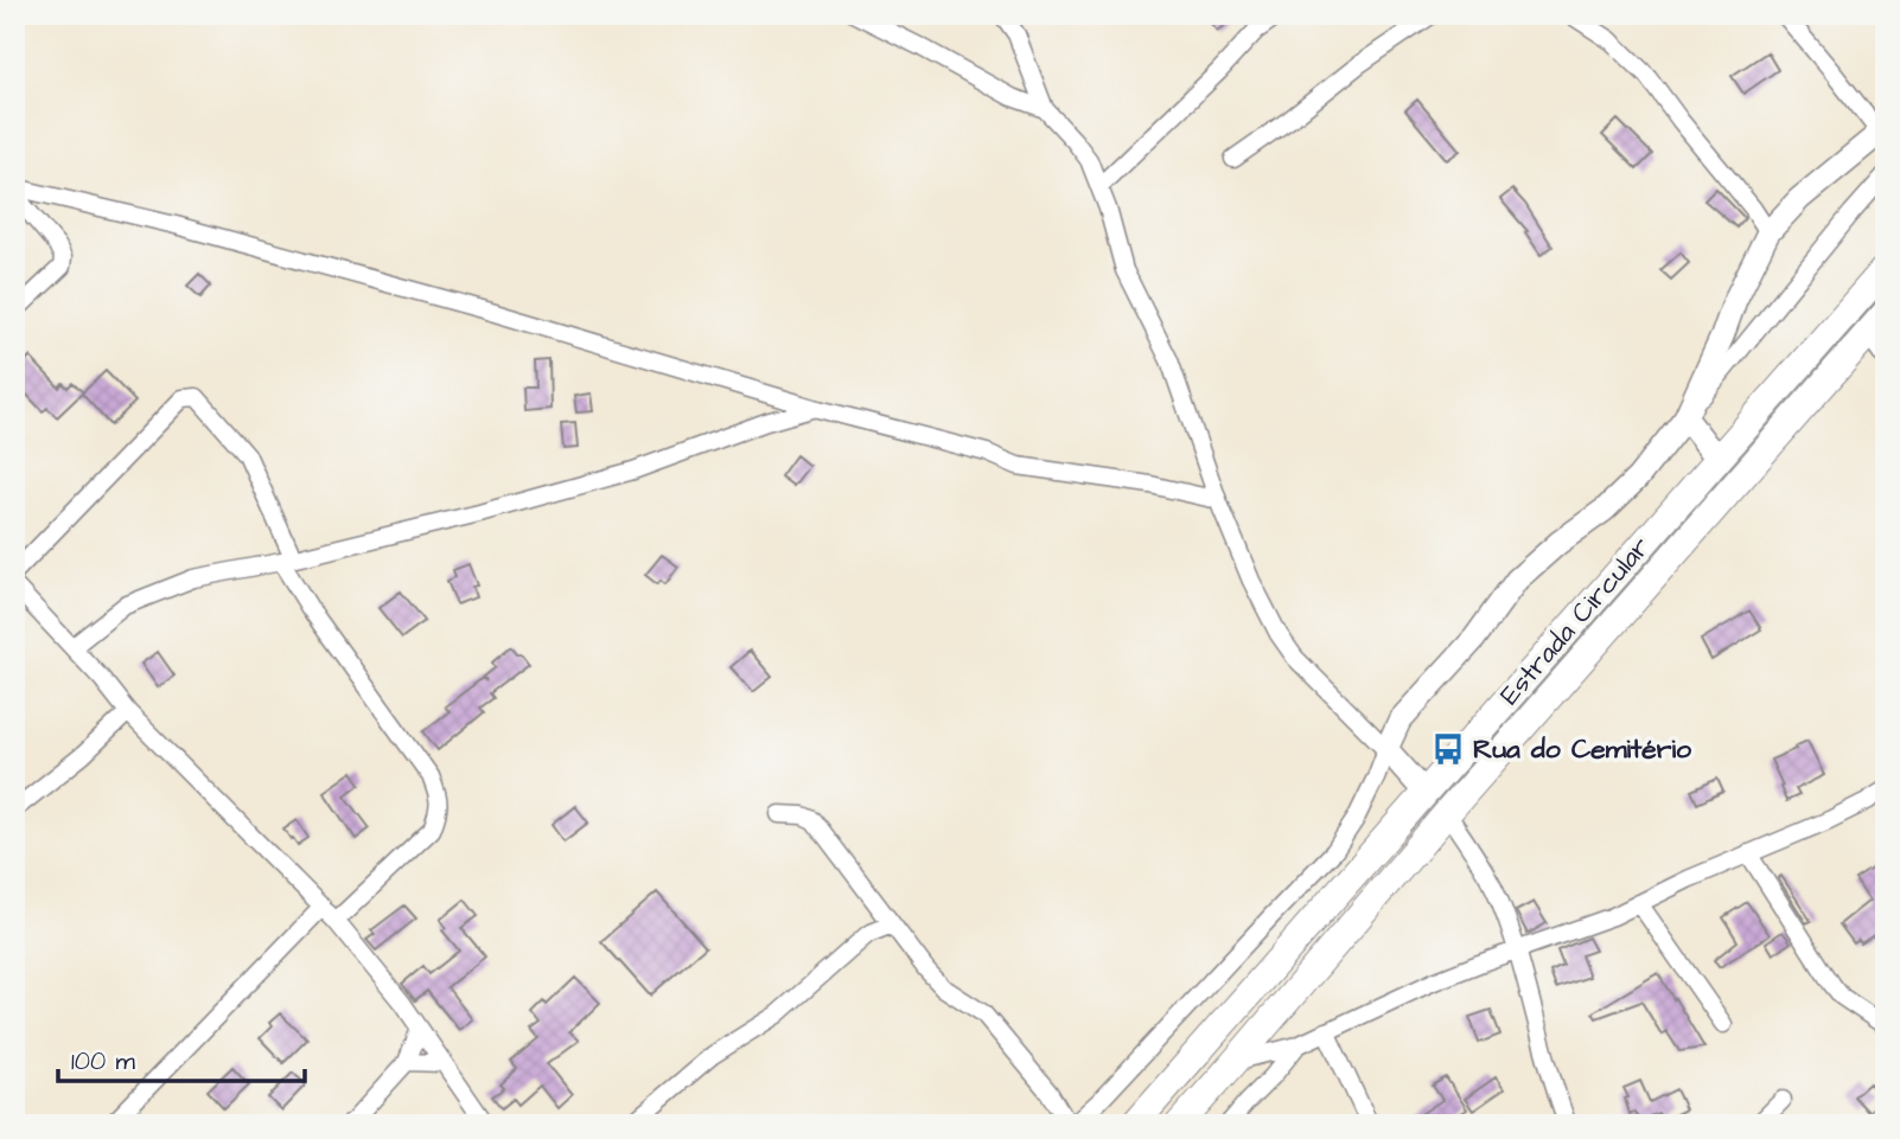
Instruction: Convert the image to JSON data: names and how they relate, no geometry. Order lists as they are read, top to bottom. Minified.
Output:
{"streets":{"main road":["Estrada Circular"]},"places":{"bus stop":["Rua do Cemitério"]},"scale_bar":"100 m"}
